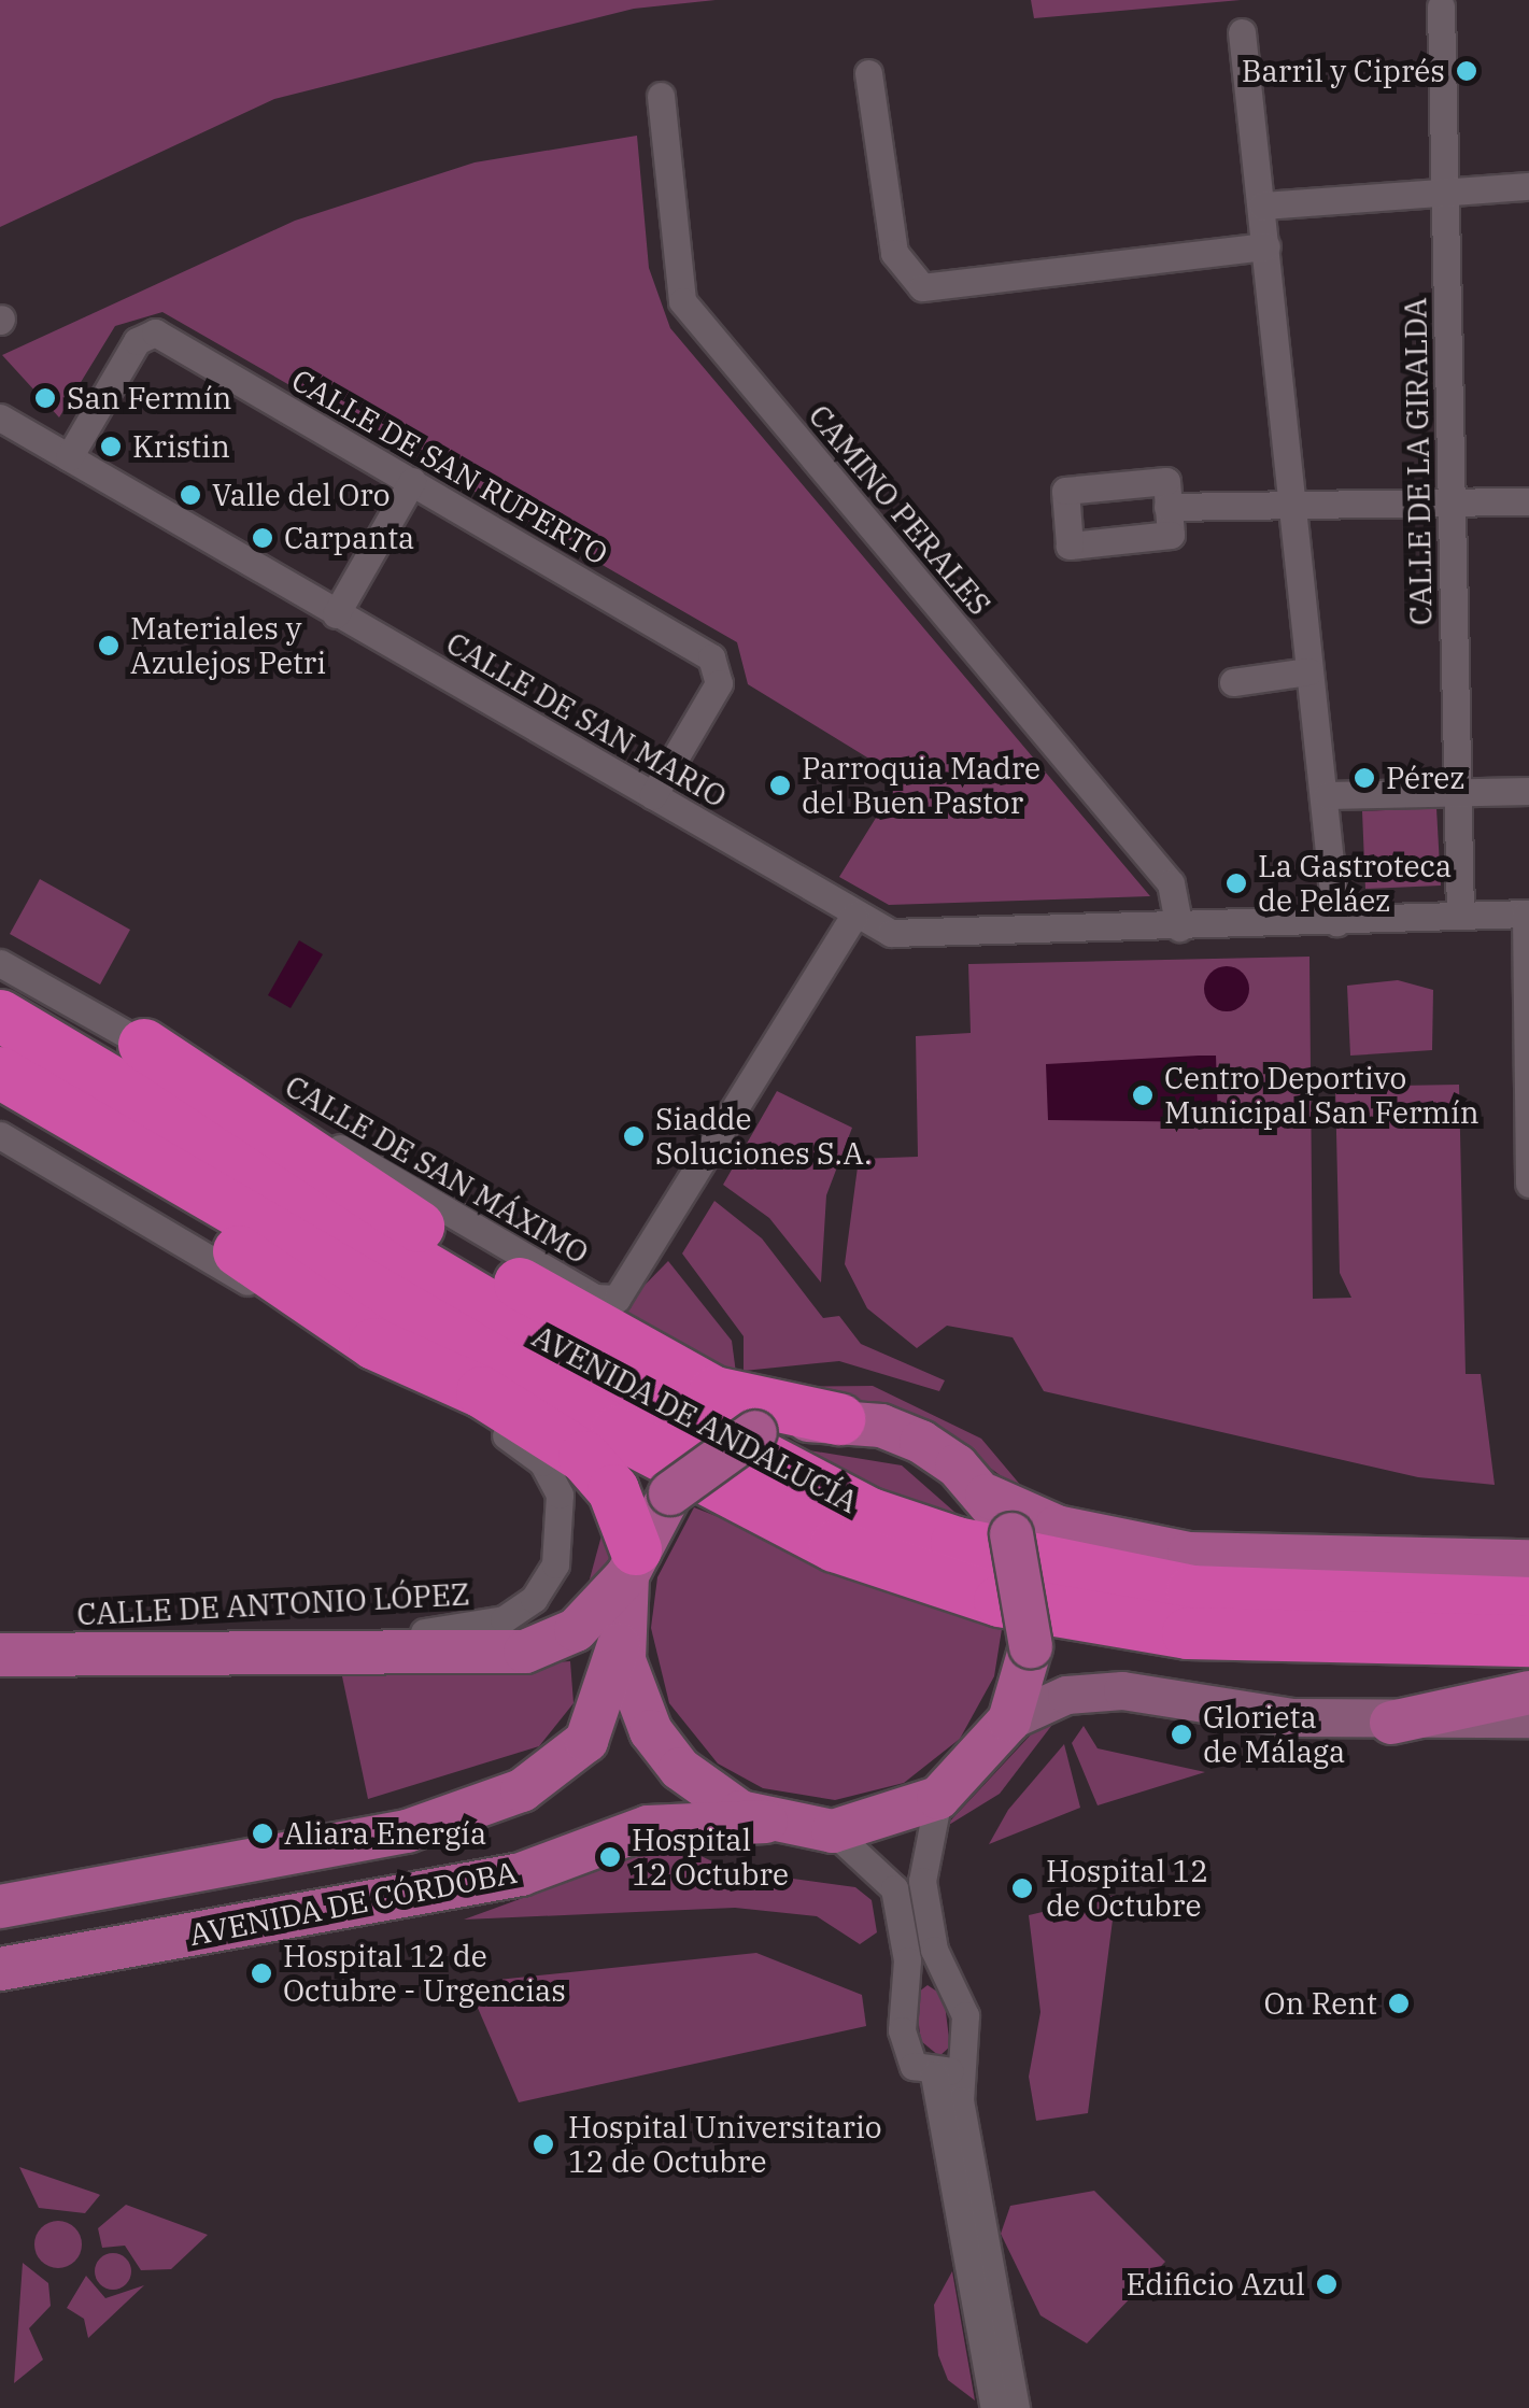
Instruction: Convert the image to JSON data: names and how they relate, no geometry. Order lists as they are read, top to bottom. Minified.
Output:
{"streets":{"highway":["AVENIDA DE ANDALUCÍA"],"main road":["AVENIDA DE CÓRDOBA"],"street":["CALLE DE LA GIRALDA","CALLE DE SAN RUPERTO","CAMINO PERALES","CALLE DE SAN MARIO","CALLE DE SAN MÁXIMO","CALLE DE ANTONIO LÓPEZ"]},"crossings":[["CALLE DE LA GIRALDA","CALLE DE SAN MARIO"],["CALLE DE SAN RUPERTO","CALLE DE SAN MARIO"],["CAMINO PERALES","CALLE DE SAN MARIO"],["CALLE DE SAN MARIO","CALLE DE SAN MÁXIMO"]],"places":["Barril y Ciprés","San Fermín","Kristin","Valle del Oro","Carpanta","Materiales y Azulejos Petri","Pérez","Parroquia Madre del Buen Pastor","La Gastroteca de Peláez","Centro Deportivo Municipal San Fermín","Siadde Soluciones S.A.","Glorieta de Málaga","Aliara Energía","Hospital 12 Octubre","Hospital 12 de Octubre","Hospital 12 de Octubre - Urgencias","On Rent","Hospital Universitario 12 de Octubre","Edificio Azul"]}
